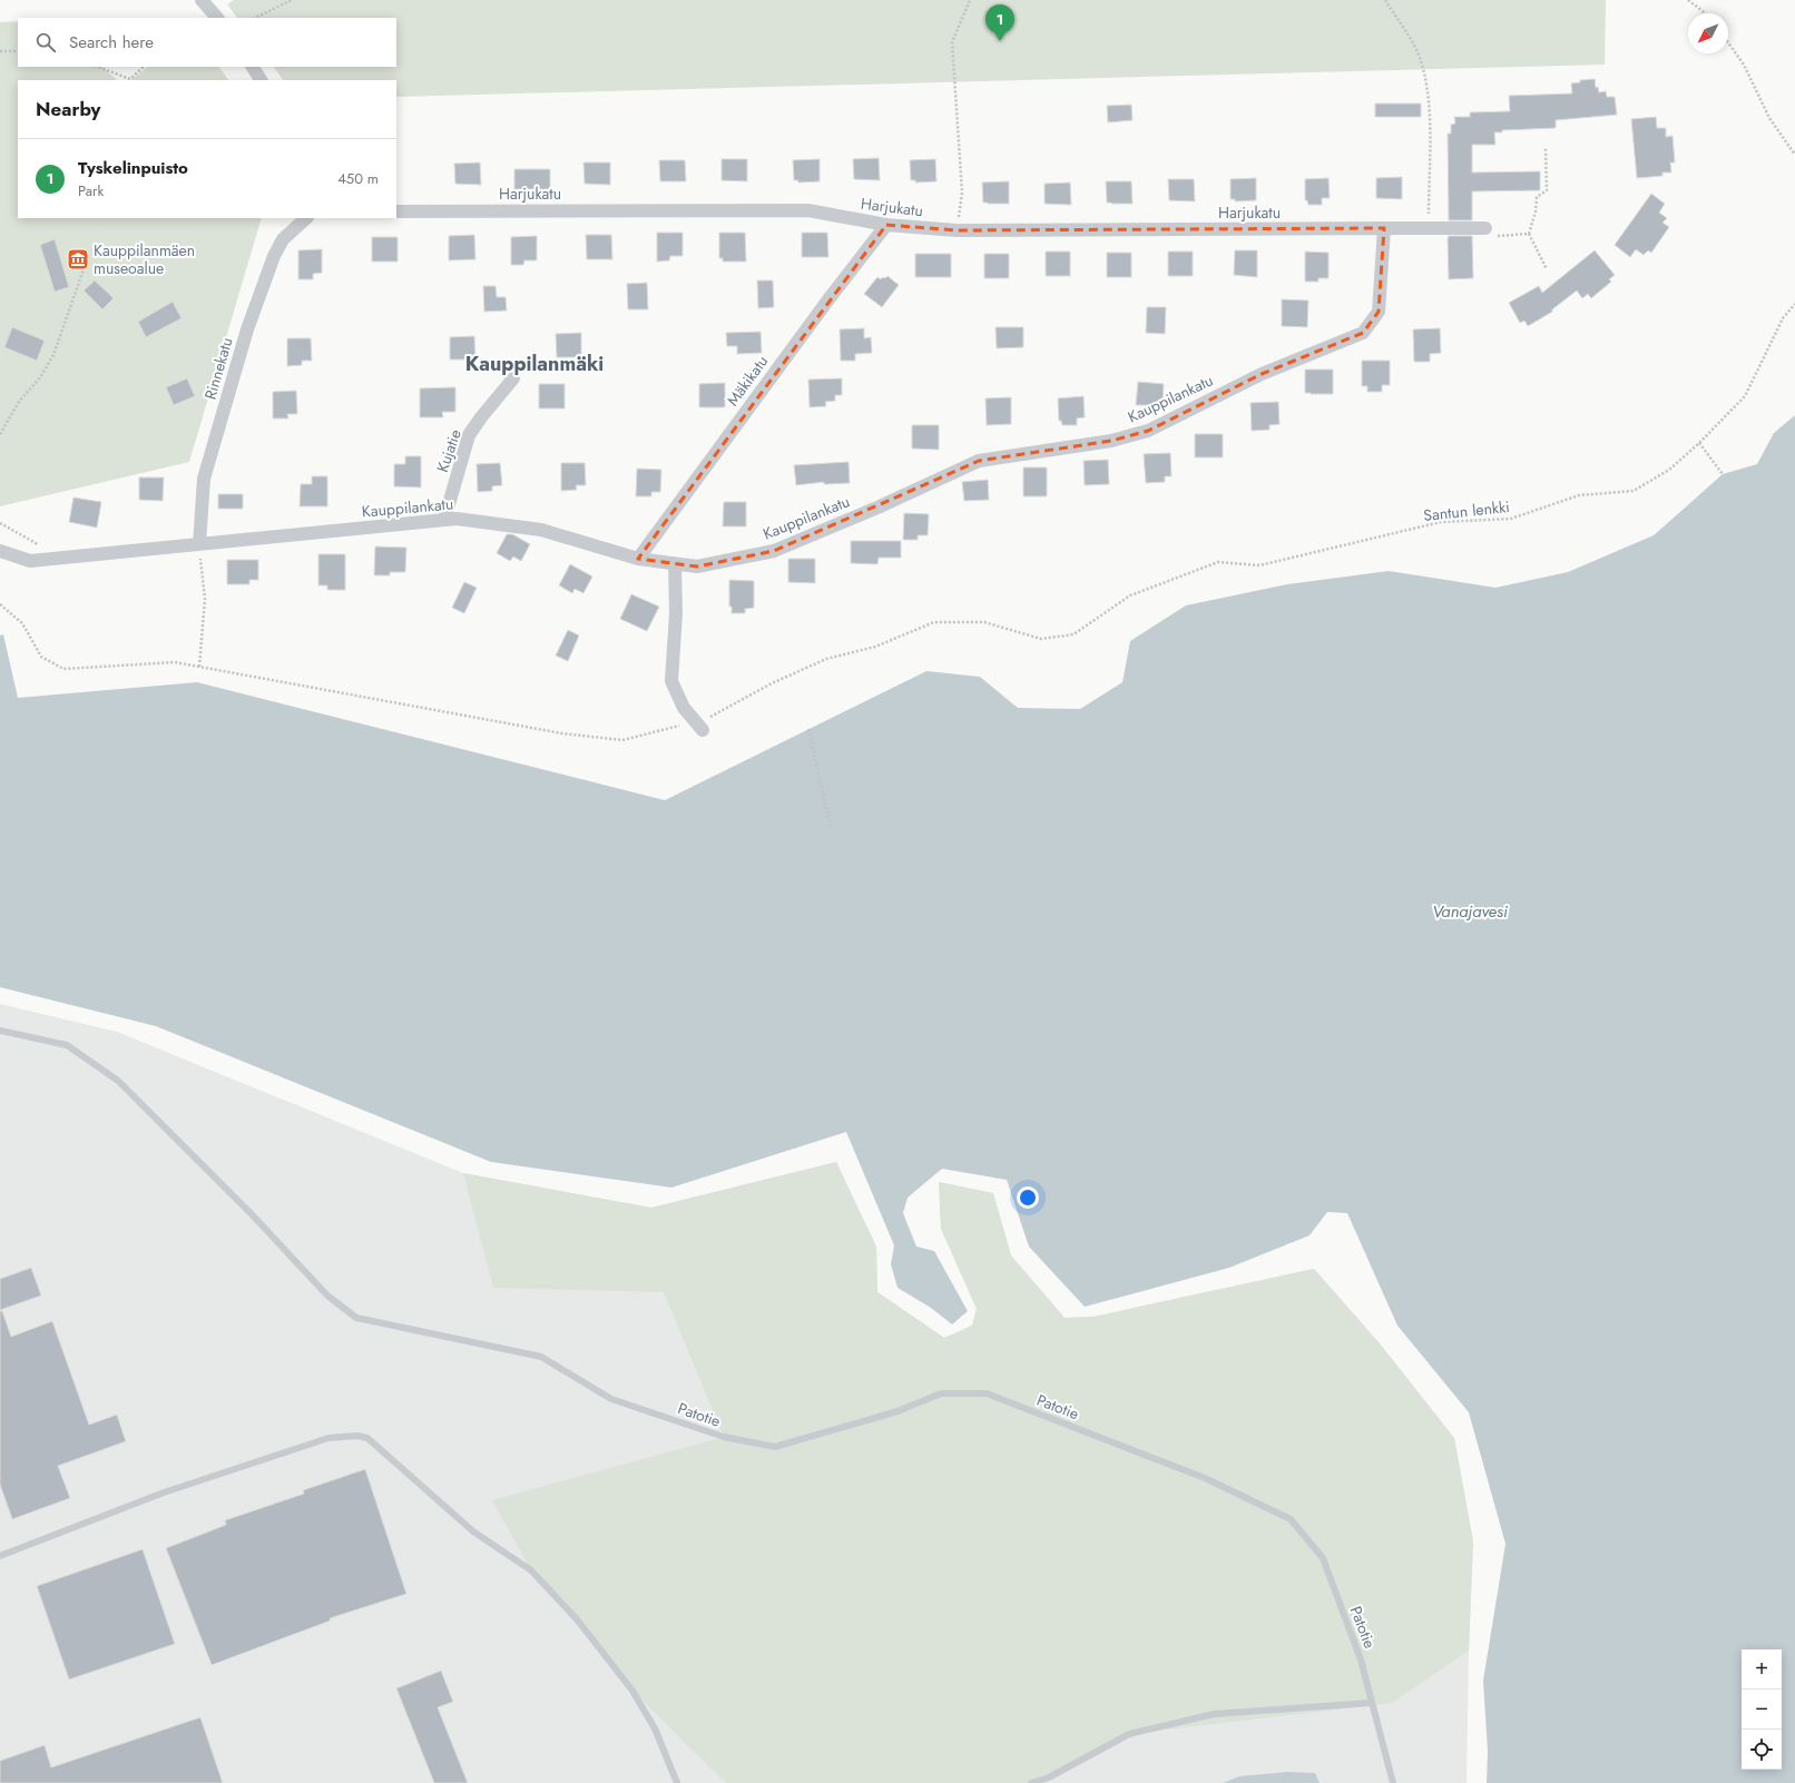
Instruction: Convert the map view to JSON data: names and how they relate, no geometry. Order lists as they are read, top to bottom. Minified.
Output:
{"streets":{"street":["Harjukatu","Rinnekatu","Mäkikatu","Kauppilankatu","Kujatie"],"lane":["Patotie"],"path":["Santun lenkki"]},"crossings":[["Harjukatu","Mäkikatu"],["Harjukatu","Kauppilankatu"],["Rinnekatu","Kauppilankatu"],["Mäkikatu","Kauppilankatu"],["Kauppilankatu","Kujatie"]],"districts":["Kauppilanmäki"],"water":["Vanajavesi"],"places":{"museum":["Kauppilanmäen museoalue"]},"north":"bottom left","page":{"pins":"1","search":"Search here","heading":"Nearby","list":[{"mark":"1","name":"Tyskelinpuisto","note":"Park","value":"450 m"}],"map_buttons":["+","−"]}}
